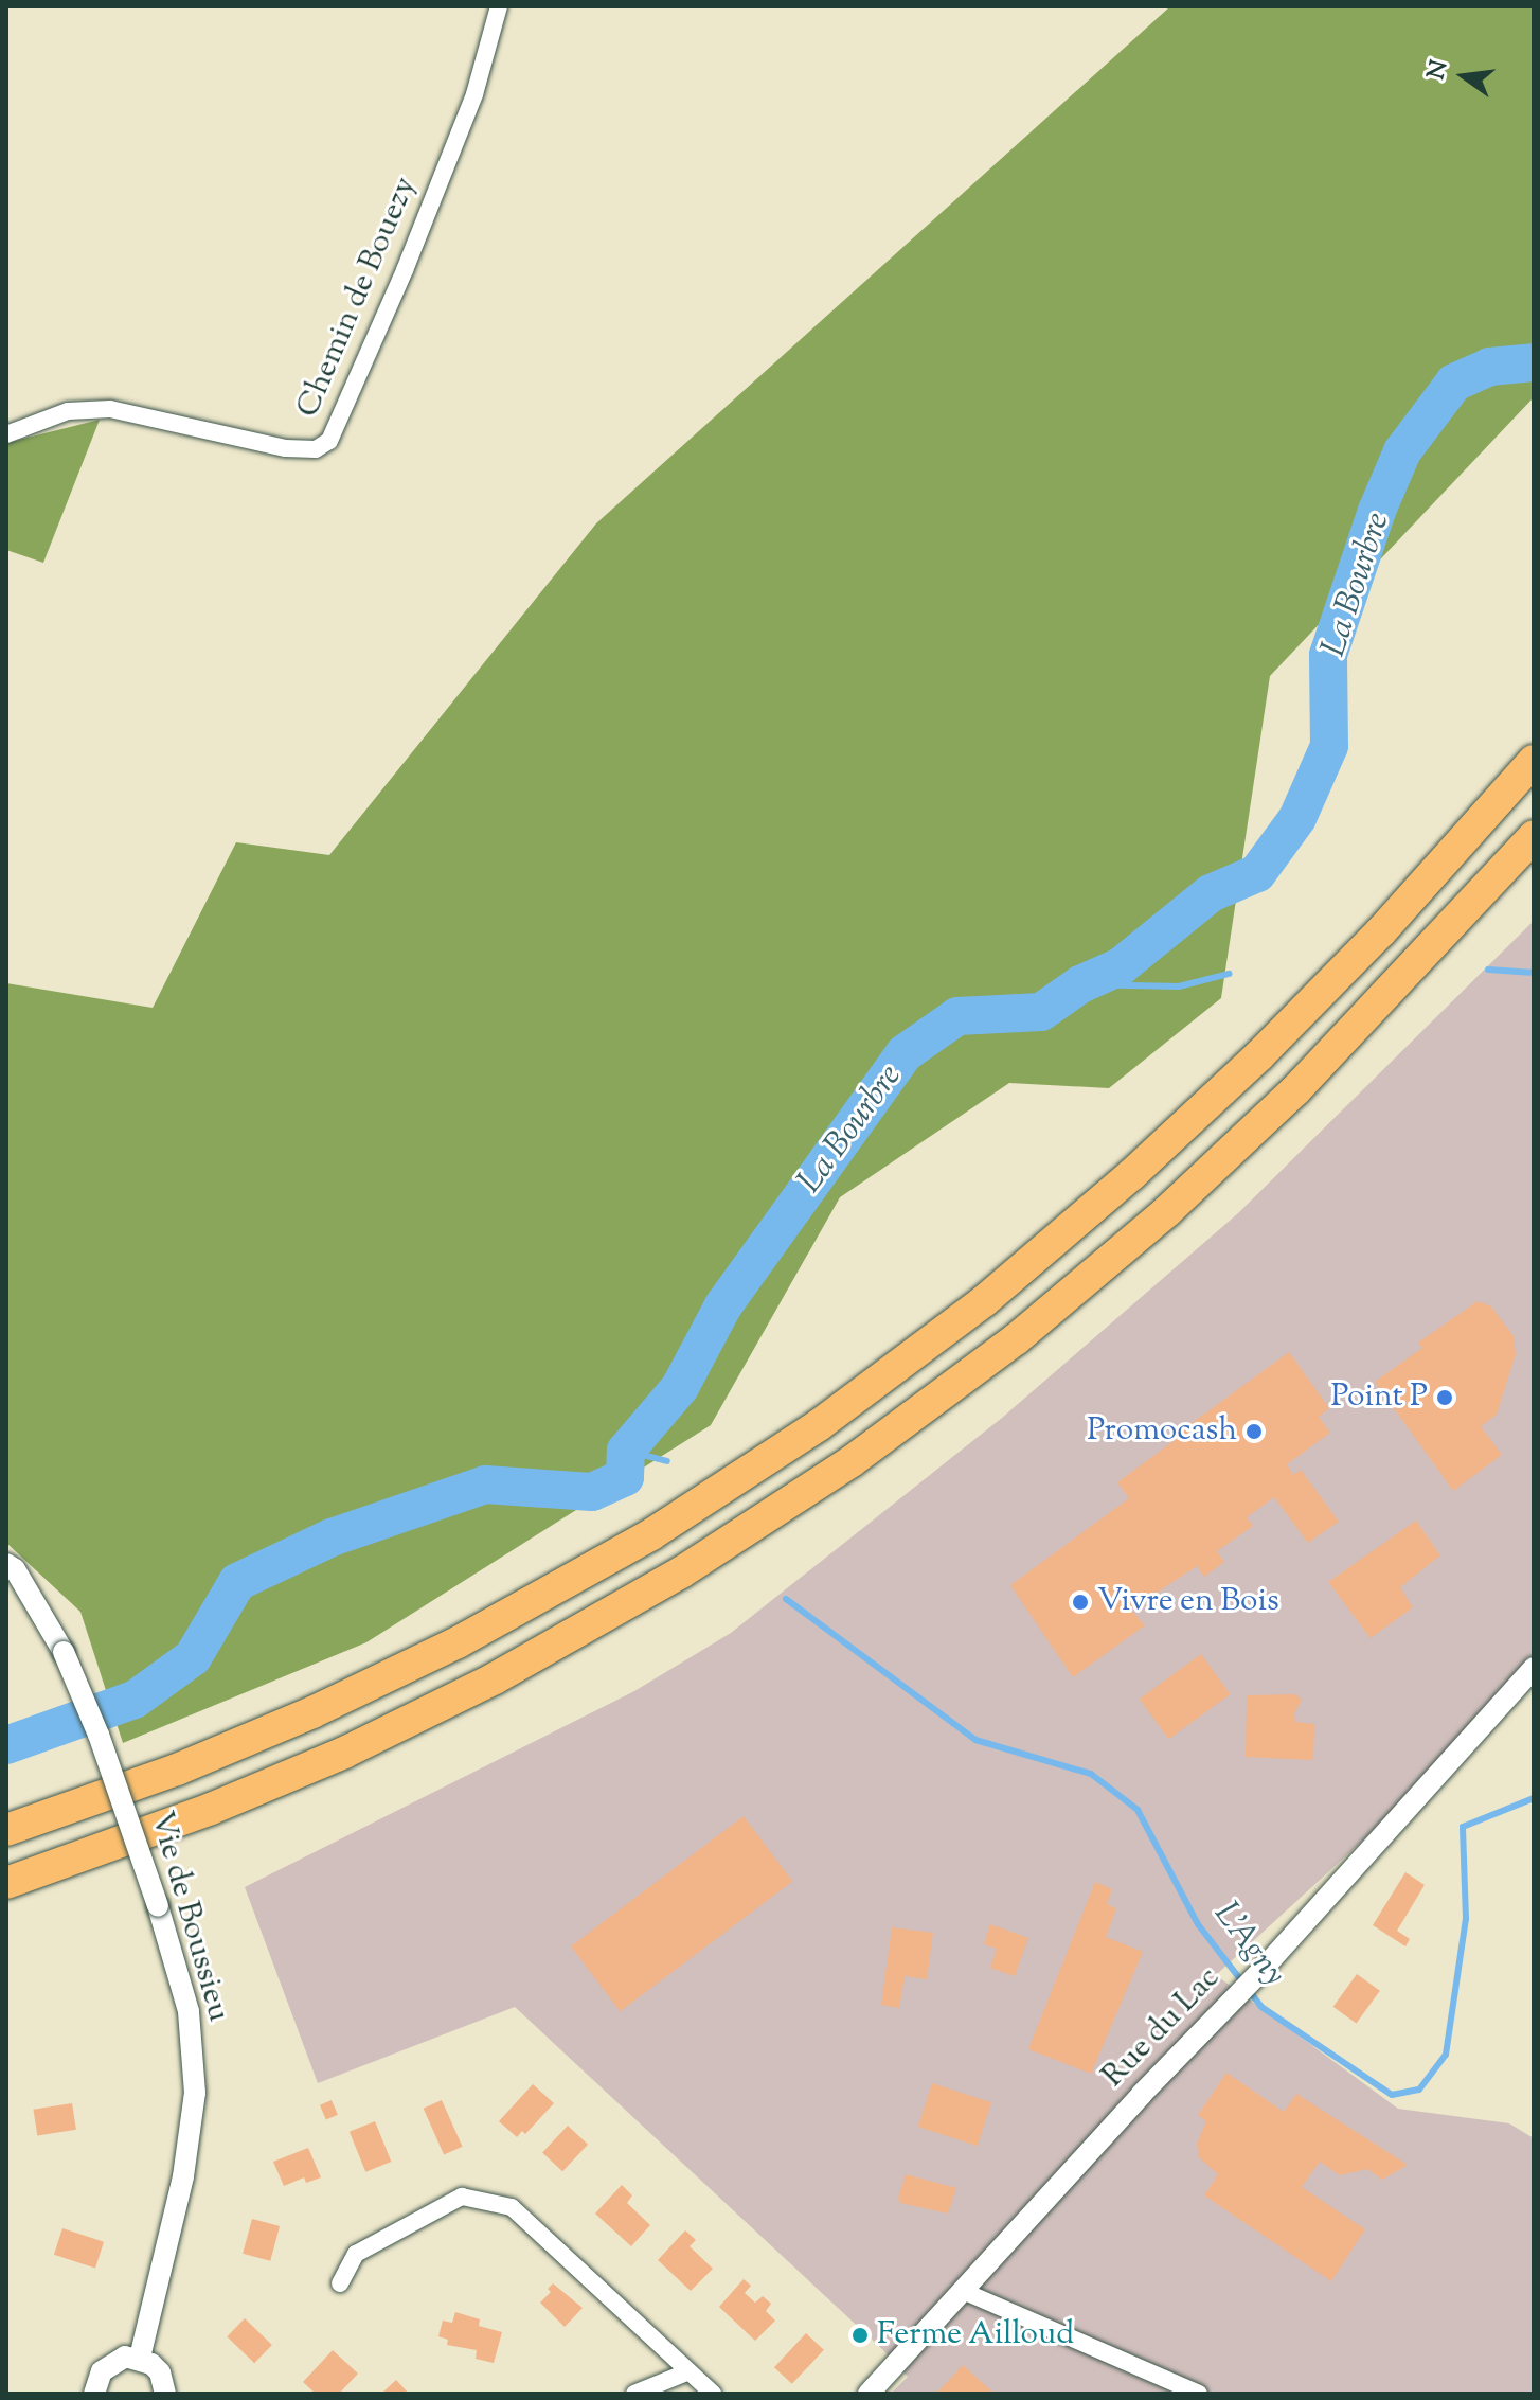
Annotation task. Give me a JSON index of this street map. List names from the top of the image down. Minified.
{"streets":{"street":["Chemin de Bouezy","Vie de Boussieu","Rue du Lac"]},"water":["La Bourbre","L'Agny"],"places":["Point P","Promocash","Vivre en Bois","Ferme Ailloud"],"north":"left"}
